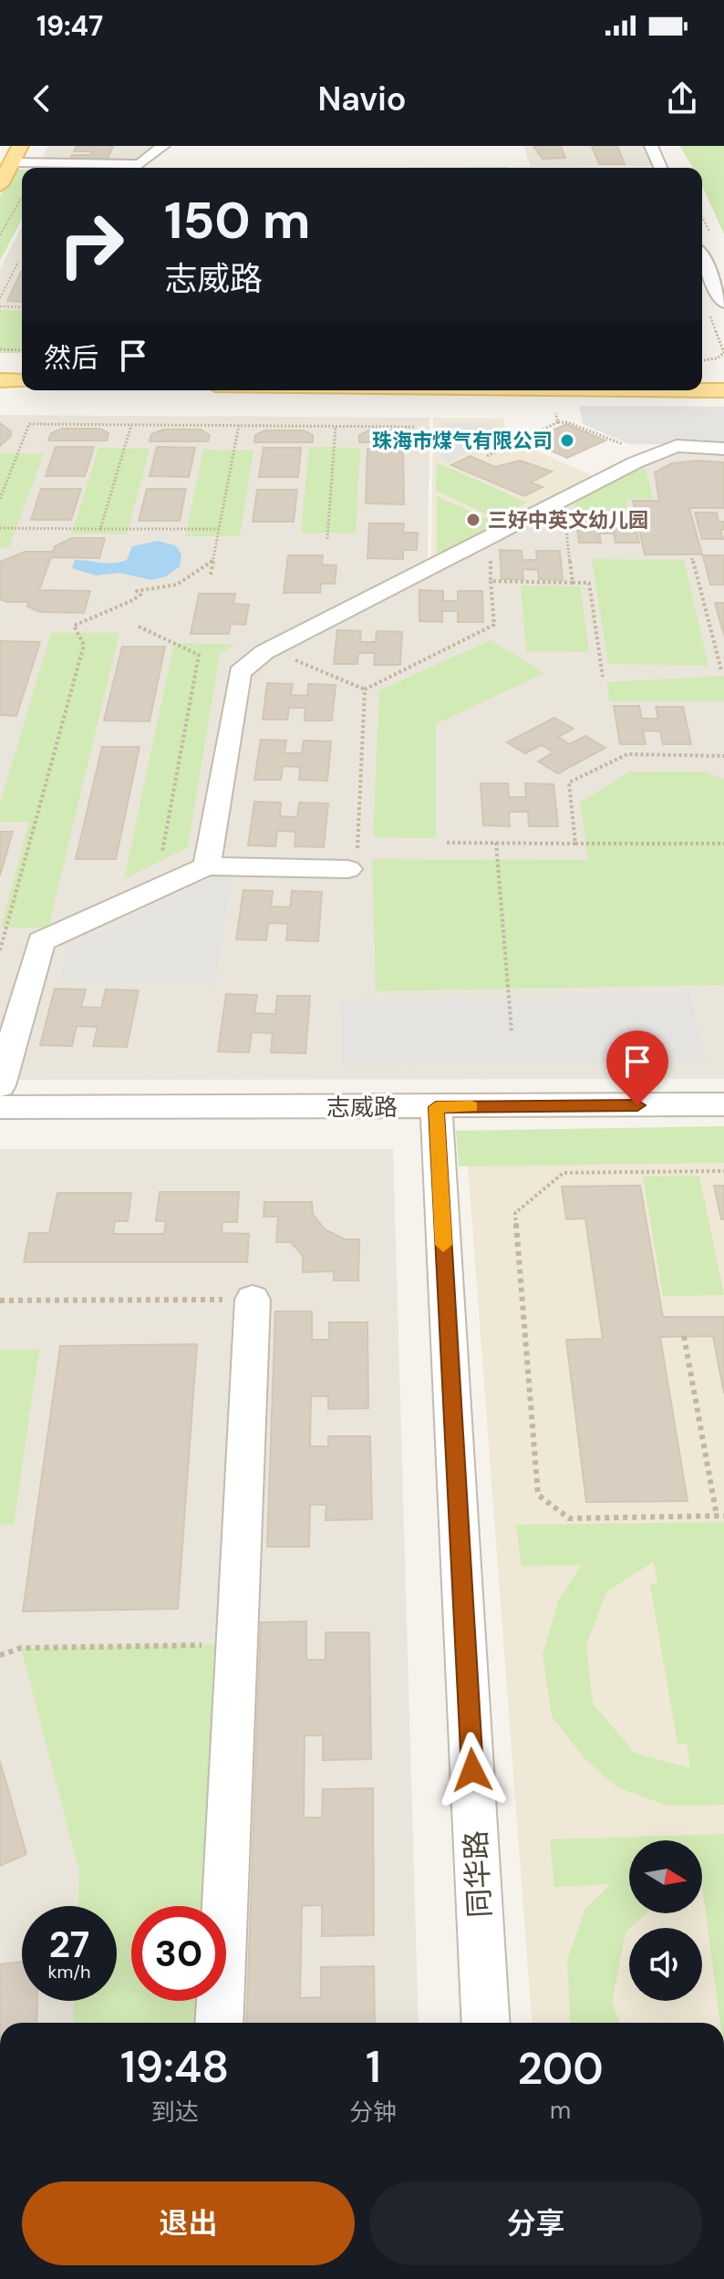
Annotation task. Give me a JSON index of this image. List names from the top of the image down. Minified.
{"streets":{"street":["志威路","同华路"]},"crossings":[["志威路","同华路"]],"places":["珠海市煤气有限公司","三好中英文幼儿园"],"north":"right","page":{"status":"19:47","header":"Navio","turn":["150 m","志威路"],"then":"然后","speed":"27 km/h","limit":"30","eta":["19:48","到达","1","分钟","200","m"],"buttons":["退出","分享"]}}
